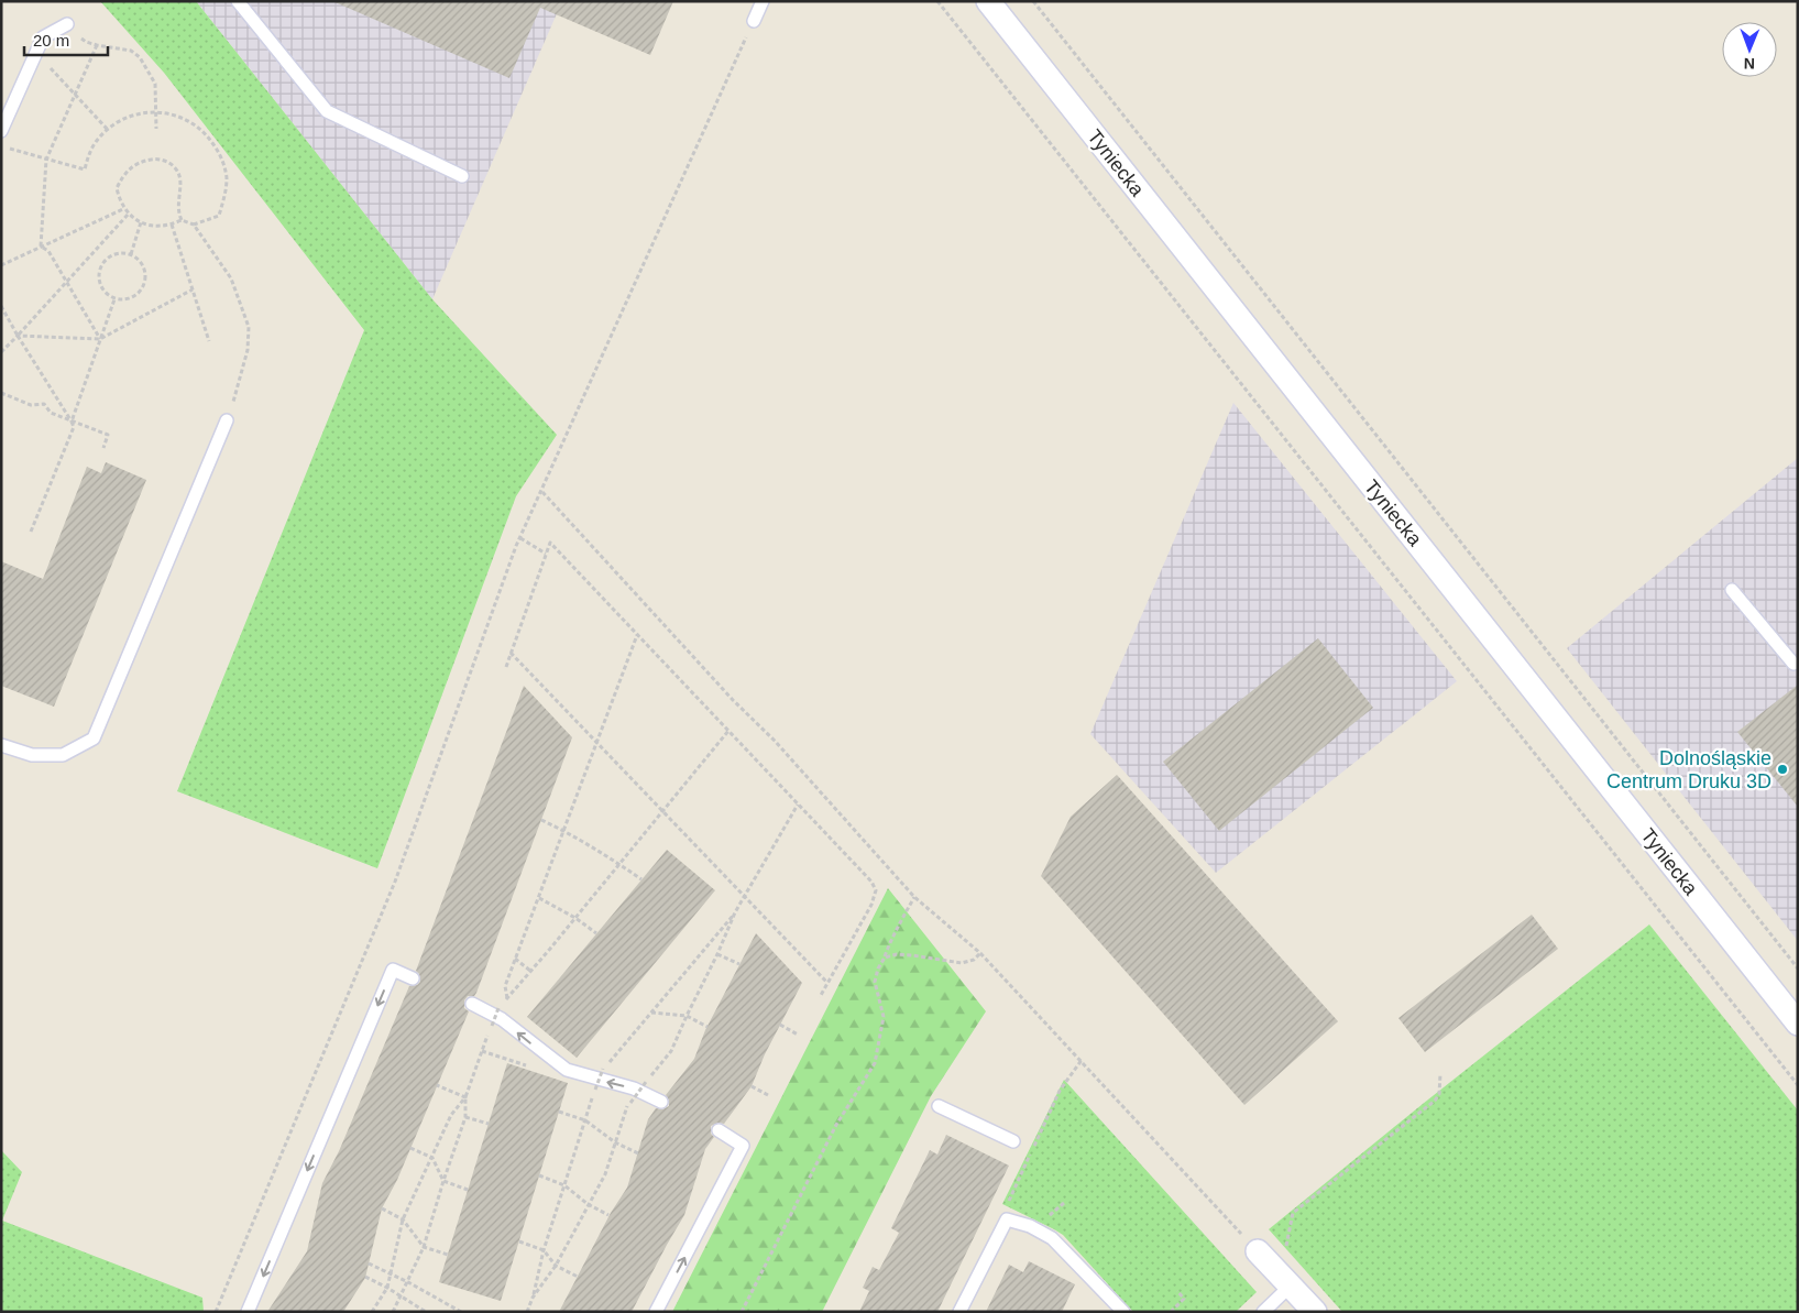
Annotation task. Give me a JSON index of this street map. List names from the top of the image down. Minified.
{"streets":{"street":["Tyniecka"]},"places":["Dolnośląskie Centrum Druku 3D"],"scale_bar":"20 m","north":"bottom"}
